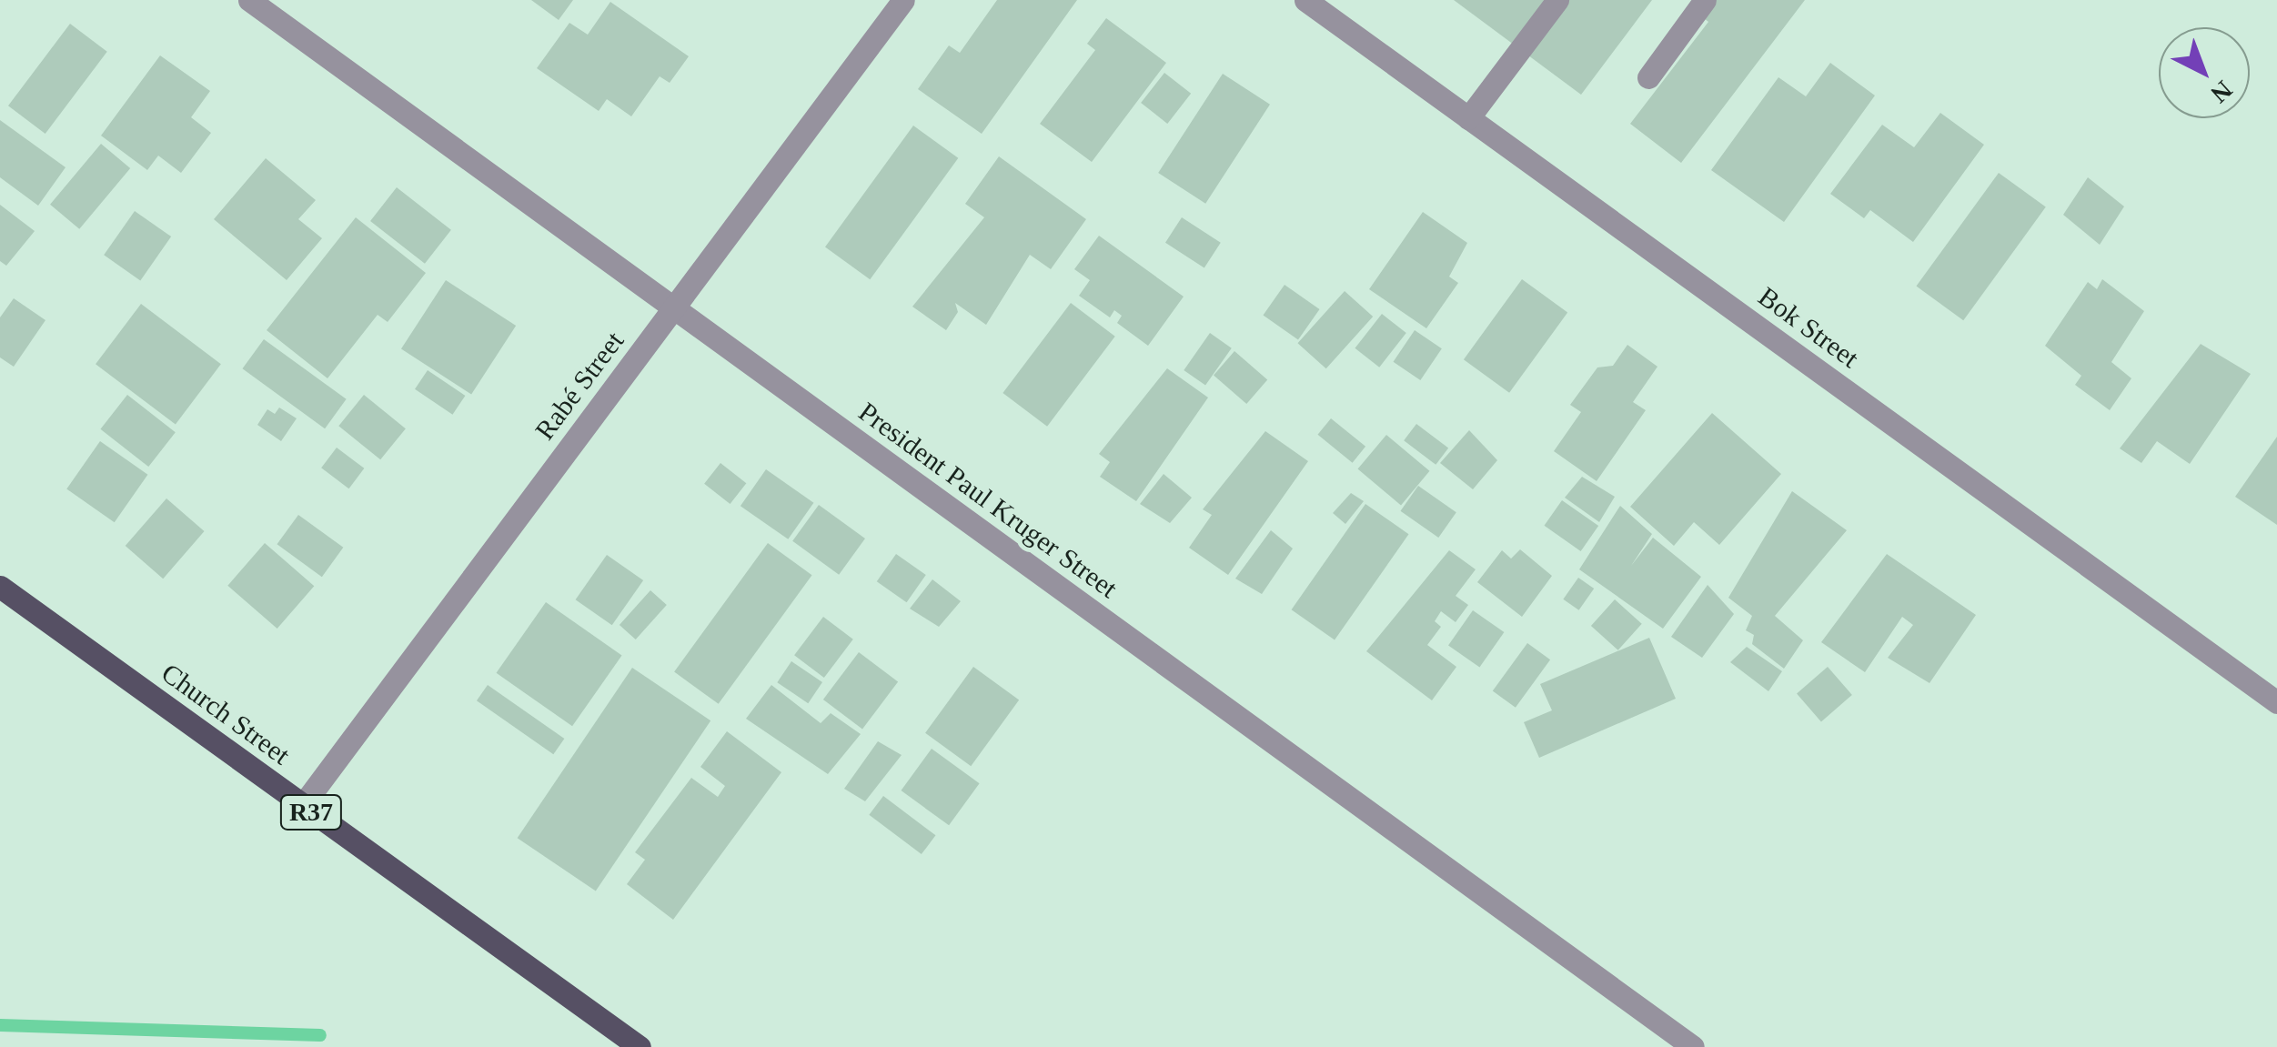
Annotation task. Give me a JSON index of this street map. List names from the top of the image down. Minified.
{"streets":{"main road":["Church Street","R37"],"street":["Bok Street","Rabé Street","President Paul Kruger Street"]},"crossings":[["Rabé Street","President Paul Kruger Street"],["Rabé Street","Church Street"]],"north":"bottom right"}
